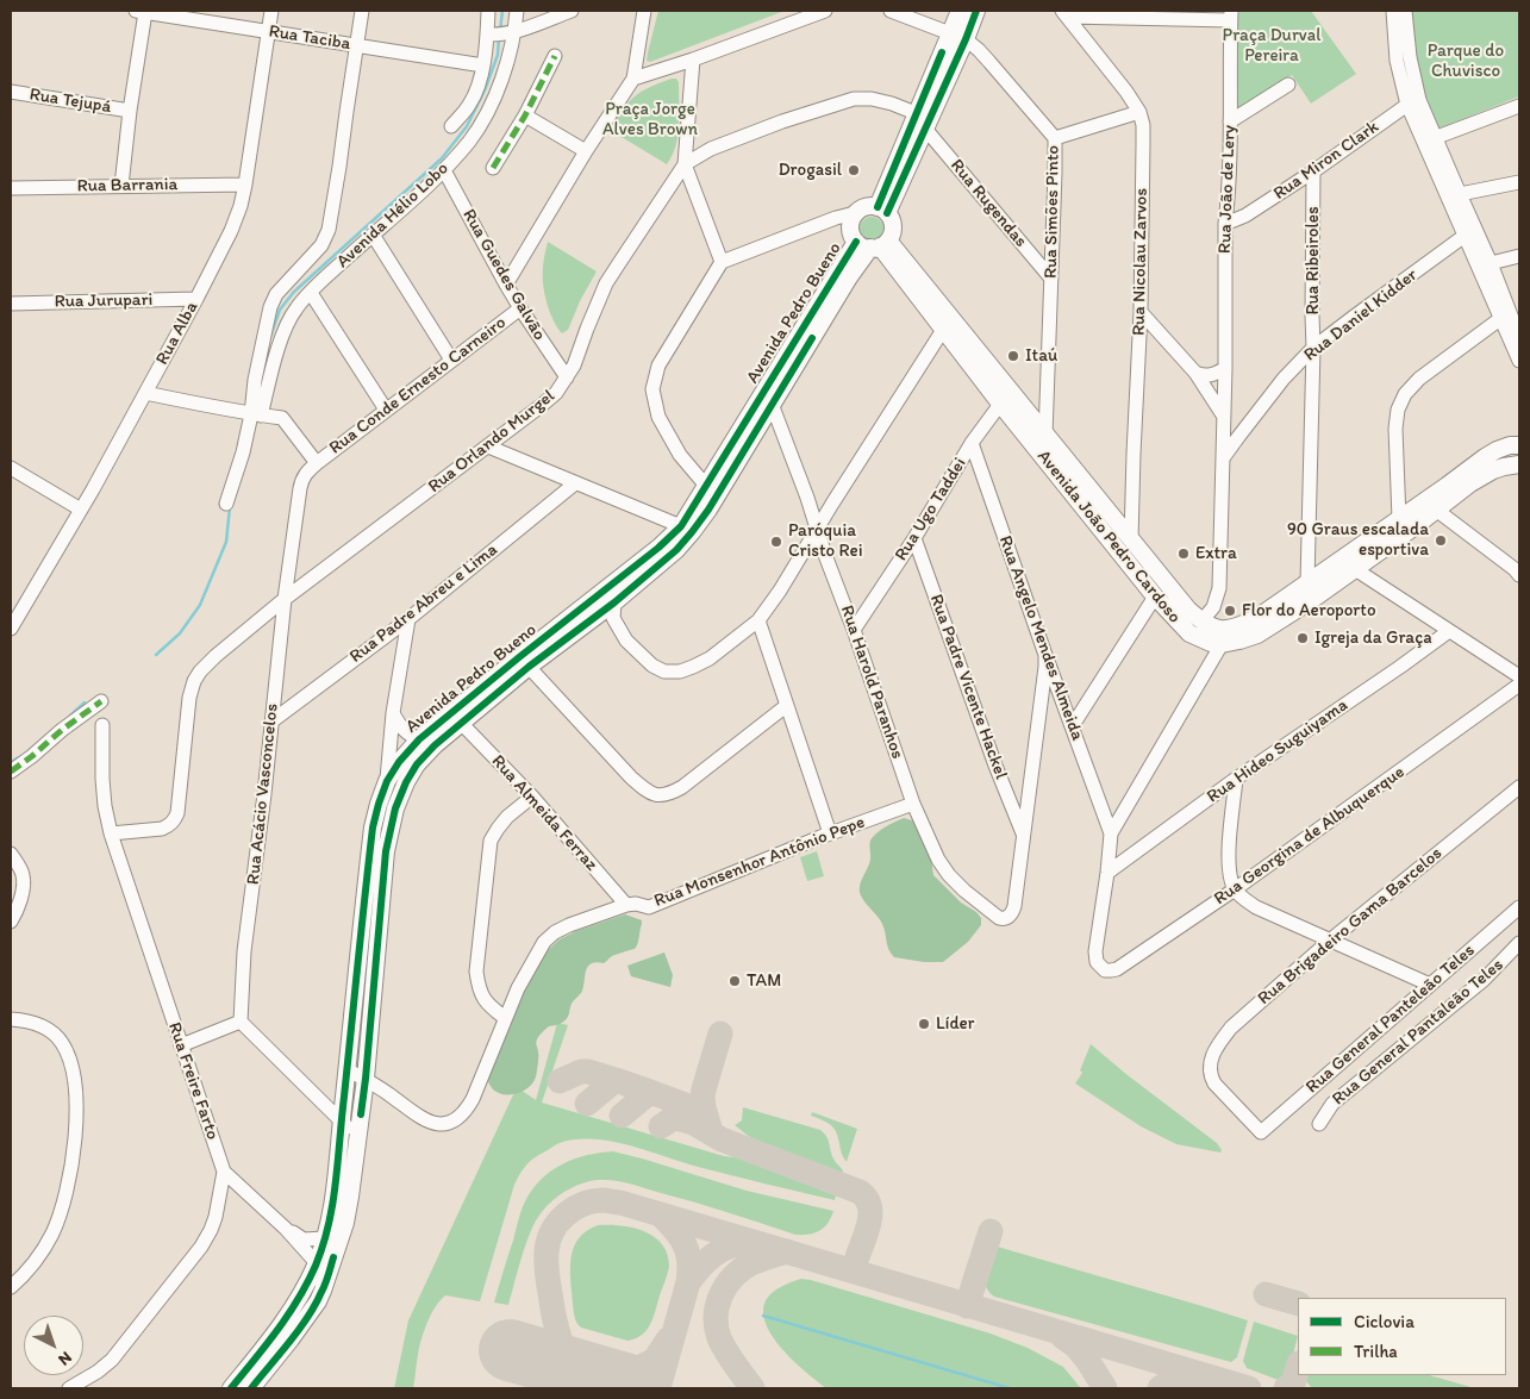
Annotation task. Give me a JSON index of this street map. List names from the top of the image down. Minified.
{"streets":{"main road":["Avenida Pedro Bueno","Avenida João Pedro Cardoso"],"street":["Rua Taciba","Rua Tejupá","Rua Miron Clark","Rua Barrania","Rua João de Lery","Rua Rugendas","Rua Simões Pinto","Avenida Hélio Lobo","Rua Ribeiroles","Rua Nicolau Zarvos","Rua Guedes Galvão","Rua Jurupari","Rua Daniel Kidder","Rua Alba","Rua Conde Ernesto Carneiro","Rua Orlando Murgel","Rua Ugo Taddei","Rua Padre Abreu e Lima","Rua Angelo Mendes Almeida","Rua Harold Paranhos","Rua Padre Vicente Hackel","Rua Hideo Suguiyama","Rua Acácio Vasconcelos","Rua Almeida Ferraz","Rua Georgina de Albuquerque","Rua Monsenhor Antônio Pepe","Rua Brigadeiro Gama Barcelos","Rua General Panteleão Teles","Rua General Pantaleão Teles","Rua Freire Farto"]},"crossings":[["Rua Taciba","Avenida Hélio Lobo"],["Rua Taciba","Rua Alba"],["Rua Miron Clark","Rua João de Lery"],["Rua Miron Clark","Rua Ribeiroles"],["Rua Barrania","Rua Alba"],["Rua João de Lery","Rua Daniel Kidder"],["Rua João de Lery","Avenida João Pedro Cardoso"],["Rua Rugendas","Rua Simões Pinto"],["Rua Simões Pinto","Avenida João Pedro Cardoso"],["Avenida Hélio Lobo","Rua Guedes Galvão"],["Rua Ribeiroles","Rua Daniel Kidder"],["Rua Ribeiroles","Avenida João Pedro Cardoso"],["Rua Nicolau Zarvos","Avenida João Pedro Cardoso"],["Rua Guedes Galvão","Rua Conde Ernesto Carneiro"],["Rua Guedes Galvão","Rua Orlando Murgel"],["Rua Jurupari","Rua Alba"],["Avenida Pedro Bueno","Avenida João Pedro Cardoso"],["Avenida Pedro Bueno","Rua Harold Paranhos"],["Avenida Pedro Bueno","Rua Almeida Ferraz"],["Avenida Pedro Bueno","Rua Monsenhor Antônio Pepe"],["Rua Conde Ernesto Carneiro","Rua Acácio Vasconcelos"],["Rua Orlando Murgel","Rua Acácio Vasconcelos"],["Rua Orlando Murgel","Rua Freire Farto"],["Rua Ugo Taddei","Avenida João Pedro Cardoso"],["Rua Ugo Taddei","Rua Angelo Mendes Almeida"],["Rua Ugo Taddei","Rua Harold Paranhos"],["Rua Ugo Taddei","Rua Padre Vicente Hackel"],["Rua Padre Abreu e Lima","Rua Acácio Vasconcelos"],["Rua Harold Paranhos","Rua Padre Vicente Hackel"],["Rua Harold Paranhos","Rua Monsenhor Antônio Pepe"],["Rua Hideo Suguiyama","Rua Georgina de Albuquerque"],["Rua Almeida Ferraz","Rua Monsenhor Antônio Pepe"],["Rua Brigadeiro Gama Barcelos","Rua General Panteleão Teles"]],"parks":["Praça Durval Pereira","Parque do Chuvisco","Praça Jorge Alves Brown"],"places":["Drogasil","Itaú","90 Graus escalada esportiva","Paróquia Cristo Rei","Extra","Flor do Aeroporto","Igreja da Graça","TAM","Líder"],"legend":["Ciclovia","Trilha"],"north":"bottom right"}
